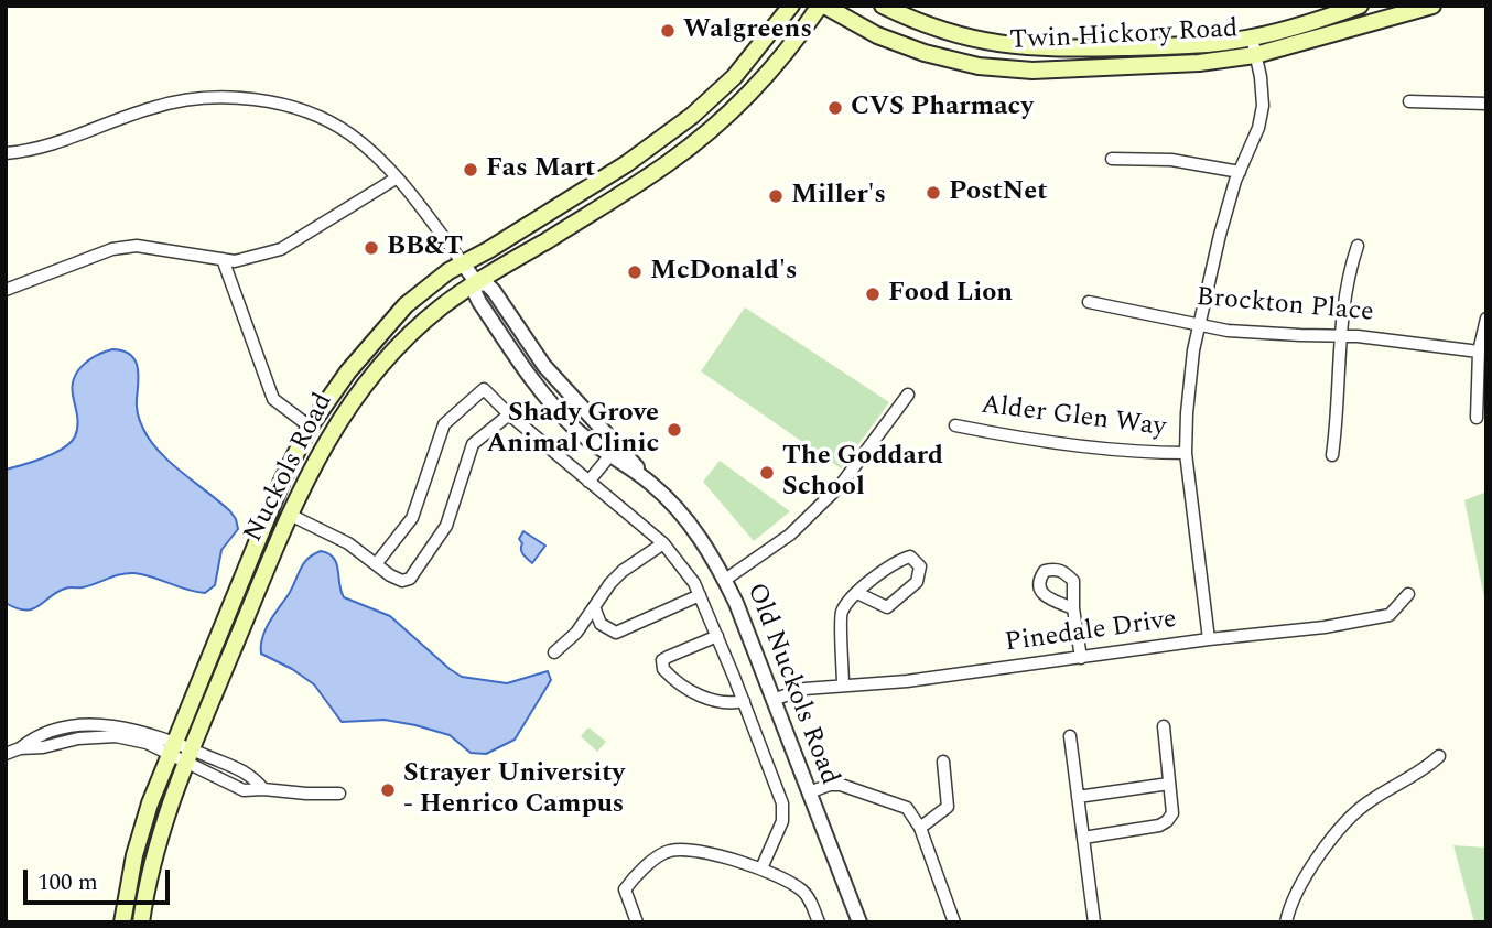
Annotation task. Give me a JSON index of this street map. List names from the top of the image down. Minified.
{"streets":{"main road":["Twin Hickory Road","Nuckols Road"],"street":["Brockton Place","Alder Glen Way","Pinedale Drive","Old Nuckols Road"]},"crossings":[["Twin Hickory Road","Nuckols Road"],["Nuckols Road","Old Nuckols Road"],["Pinedale Drive","Old Nuckols Road"]],"places":["Walgreens","CVS Pharmacy","Fas Mart","PostNet","Miller's","BB&T","McDonald's","Food Lion","Shady Grove Animal Clinic","The Goddard School","Strayer University - Henrico Campus"],"scale_bar":"100 m"}
